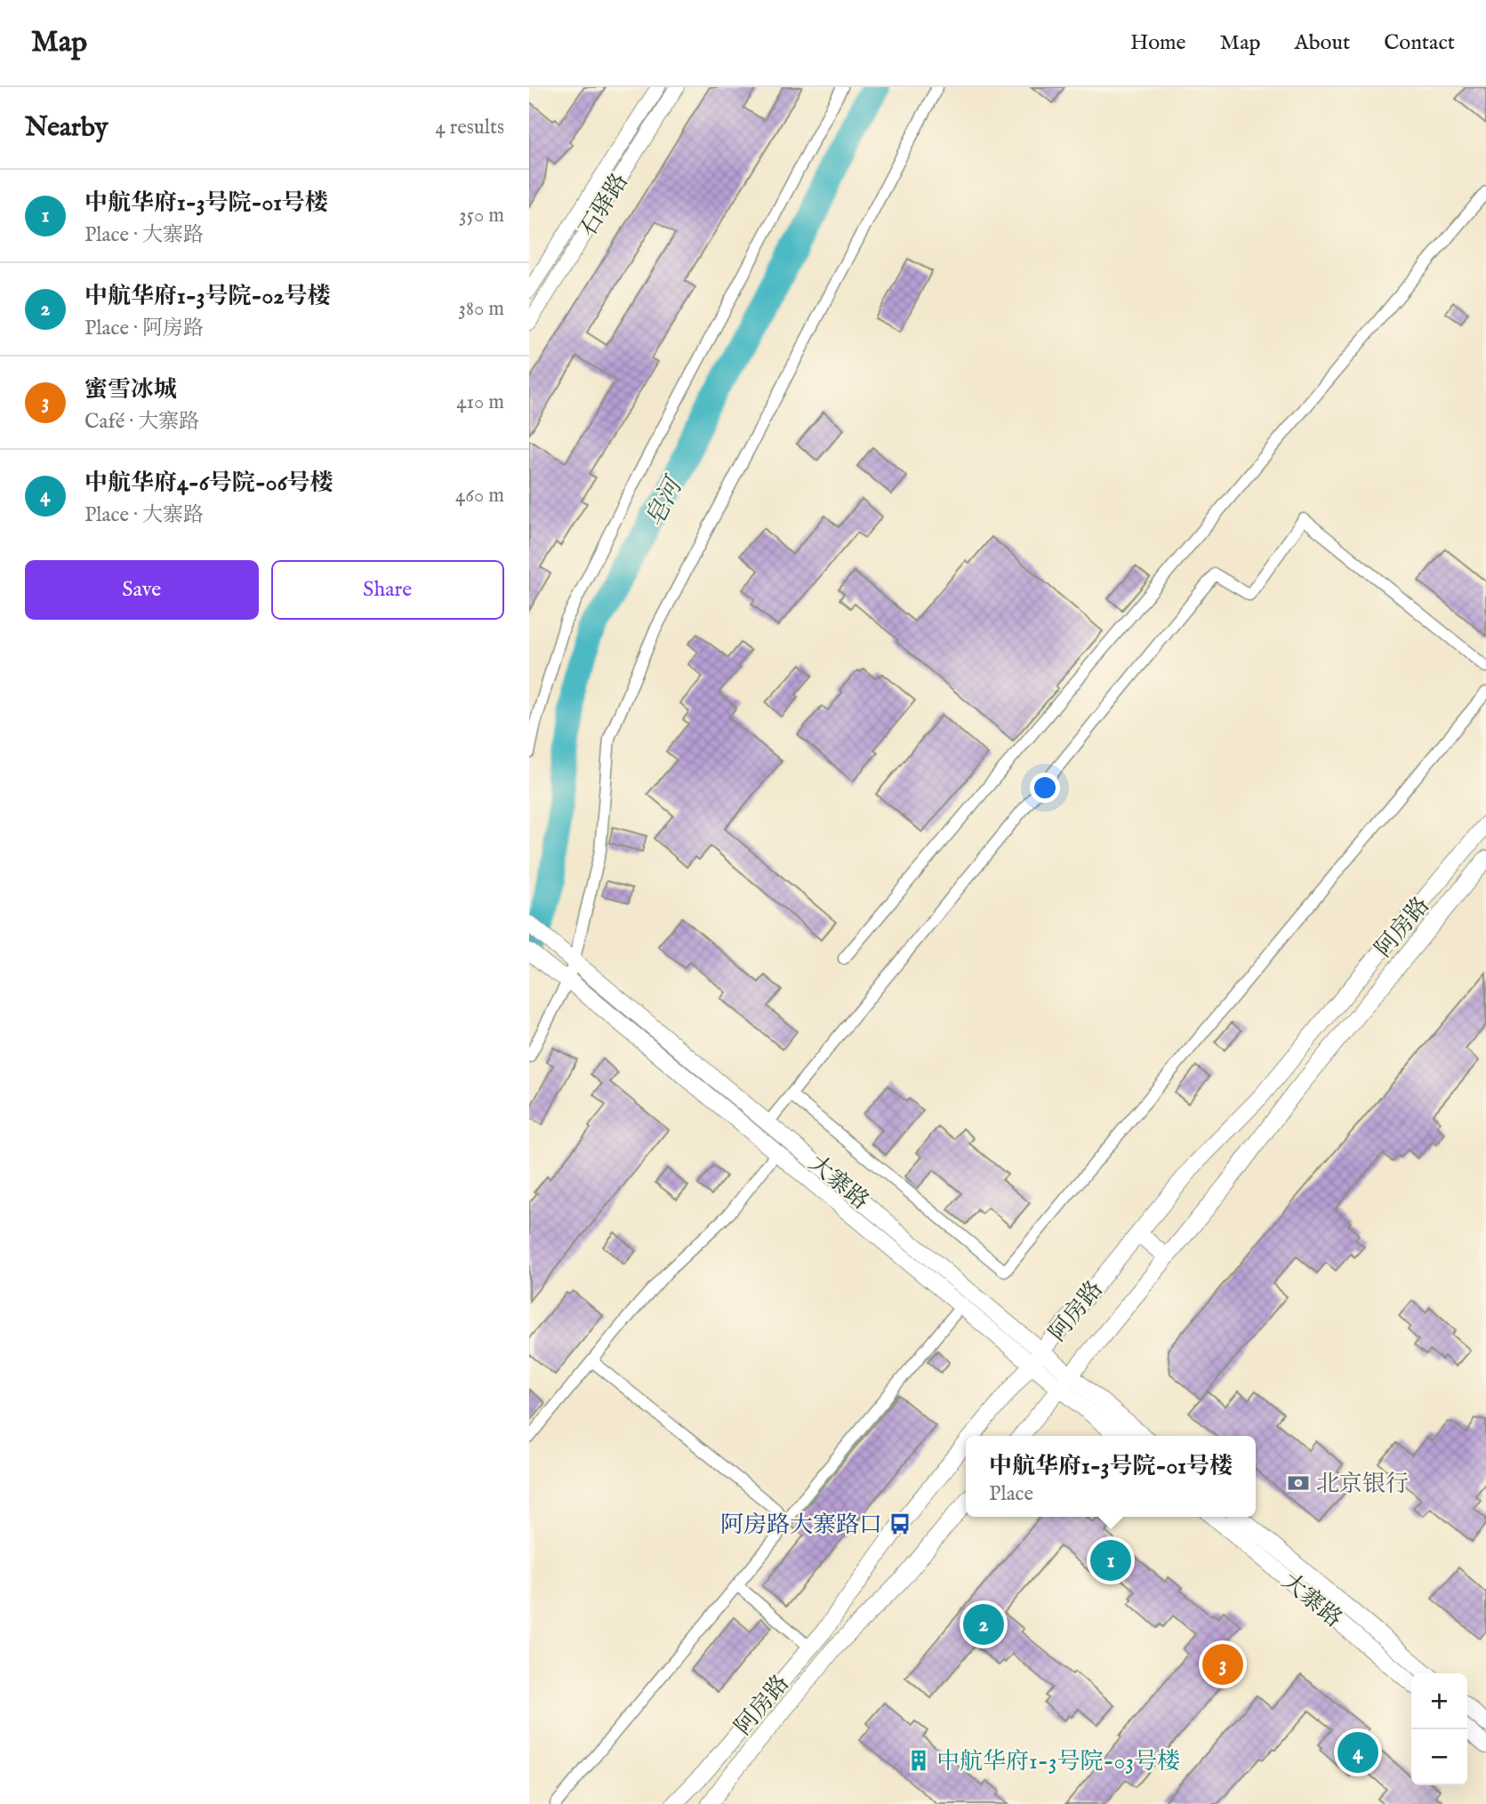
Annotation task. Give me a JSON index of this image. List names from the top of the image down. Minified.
{"streets":{"main road":["阿房路","大寨路"],"street":["石驿路"]},"crossings":[["阿房路","大寨路"]],"water":["皂河"],"places":{"bank":["北京银行"],"bus stop":["阿房路大寨路口"],"building":["中航华府1-3号院-03号楼"]},"page":{"header":"Map","nav":["Home","Map","About","Contact"],"heading":["Nearby","4 results"],"list":[{"mark":"1","name":"中航华府1-3号院-01号楼","note":"Place · 大寨路","value":"350 m"},{"mark":"2","name":"中航华府1-3号院-02号楼","note":"Place · 阿房路","value":"380 m"},{"mark":"3","name":"蜜雪冰城","note":"Café · 大寨路","value":"410 m"},{"mark":"4","name":"中航华府4-6号院-06号楼","note":"Place · 大寨路","value":"460 m"}],"buttons":["Save","Share"],"popup":["中航华府1-3号院-01号楼","Place"],"pins":["1","2","3","4"],"map_buttons":["+","−"]}}
